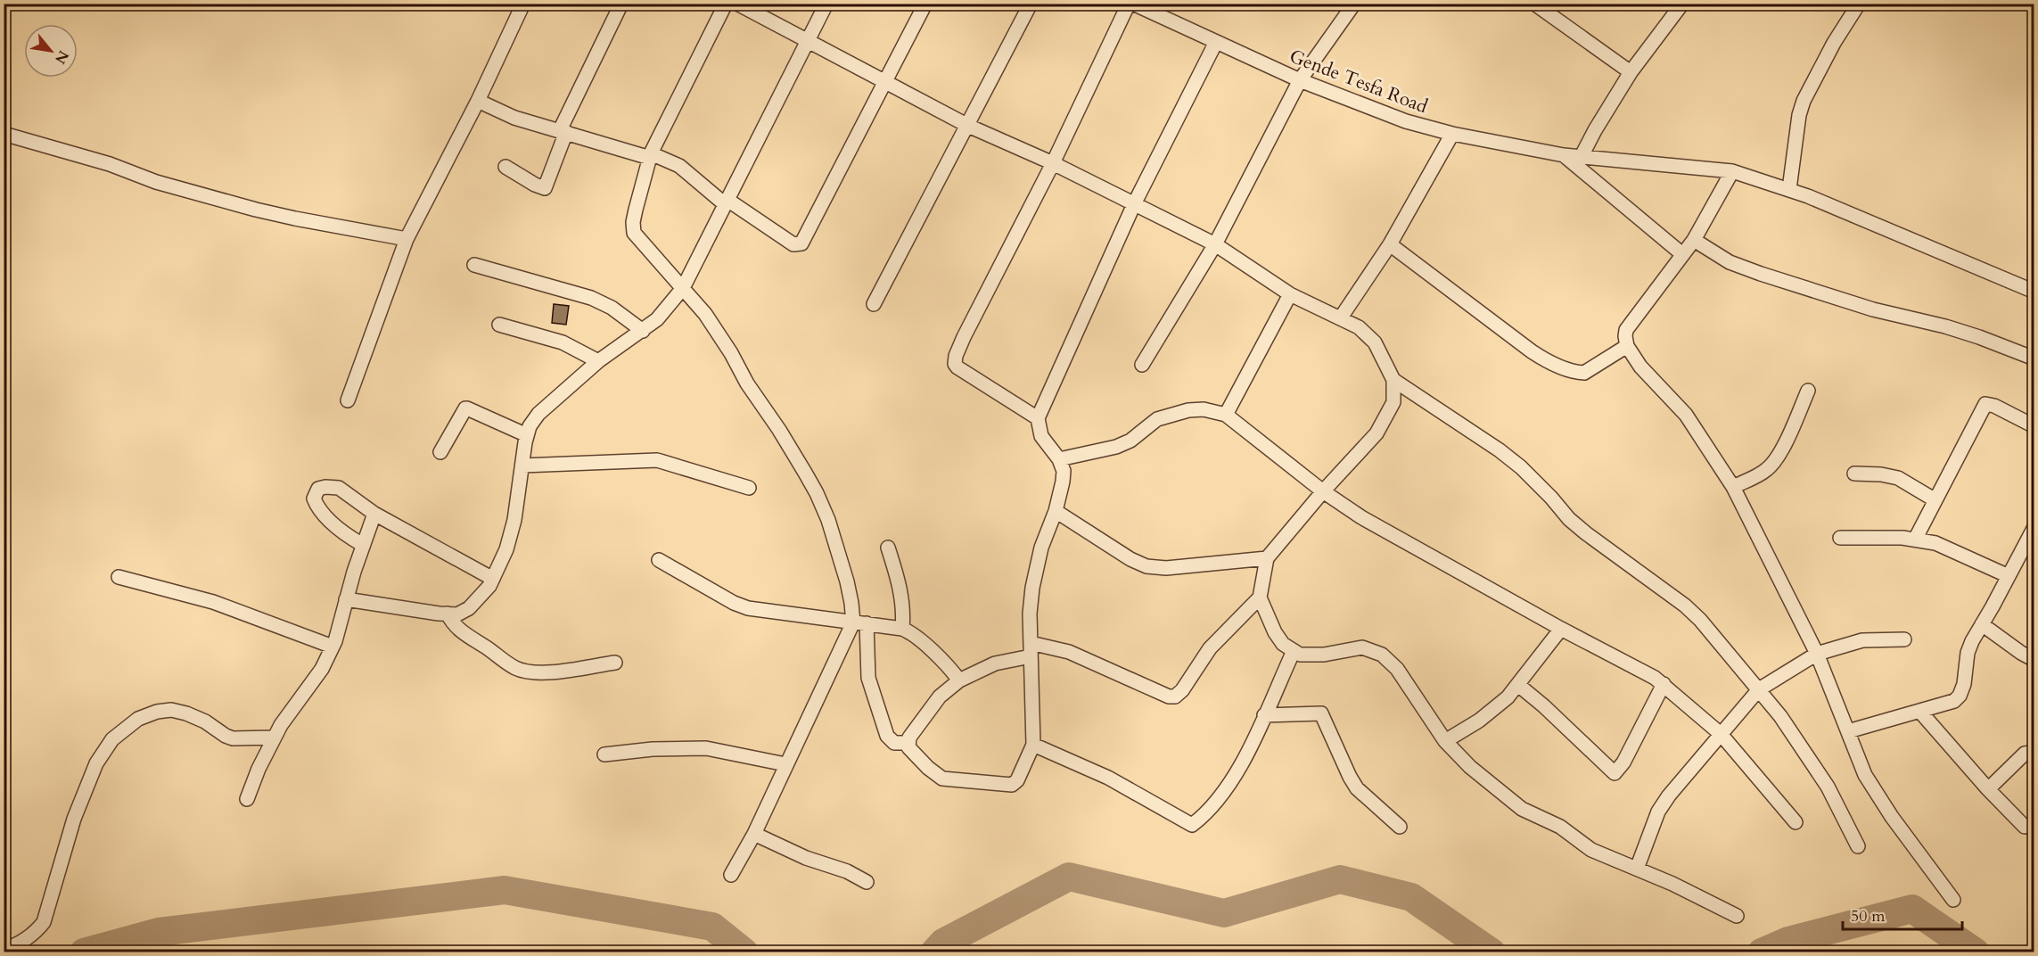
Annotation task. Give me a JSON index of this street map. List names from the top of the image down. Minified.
{"streets":{"street":["Gende Tesfa Road"]},"scale_bar":"50 m","north":"bottom right"}
